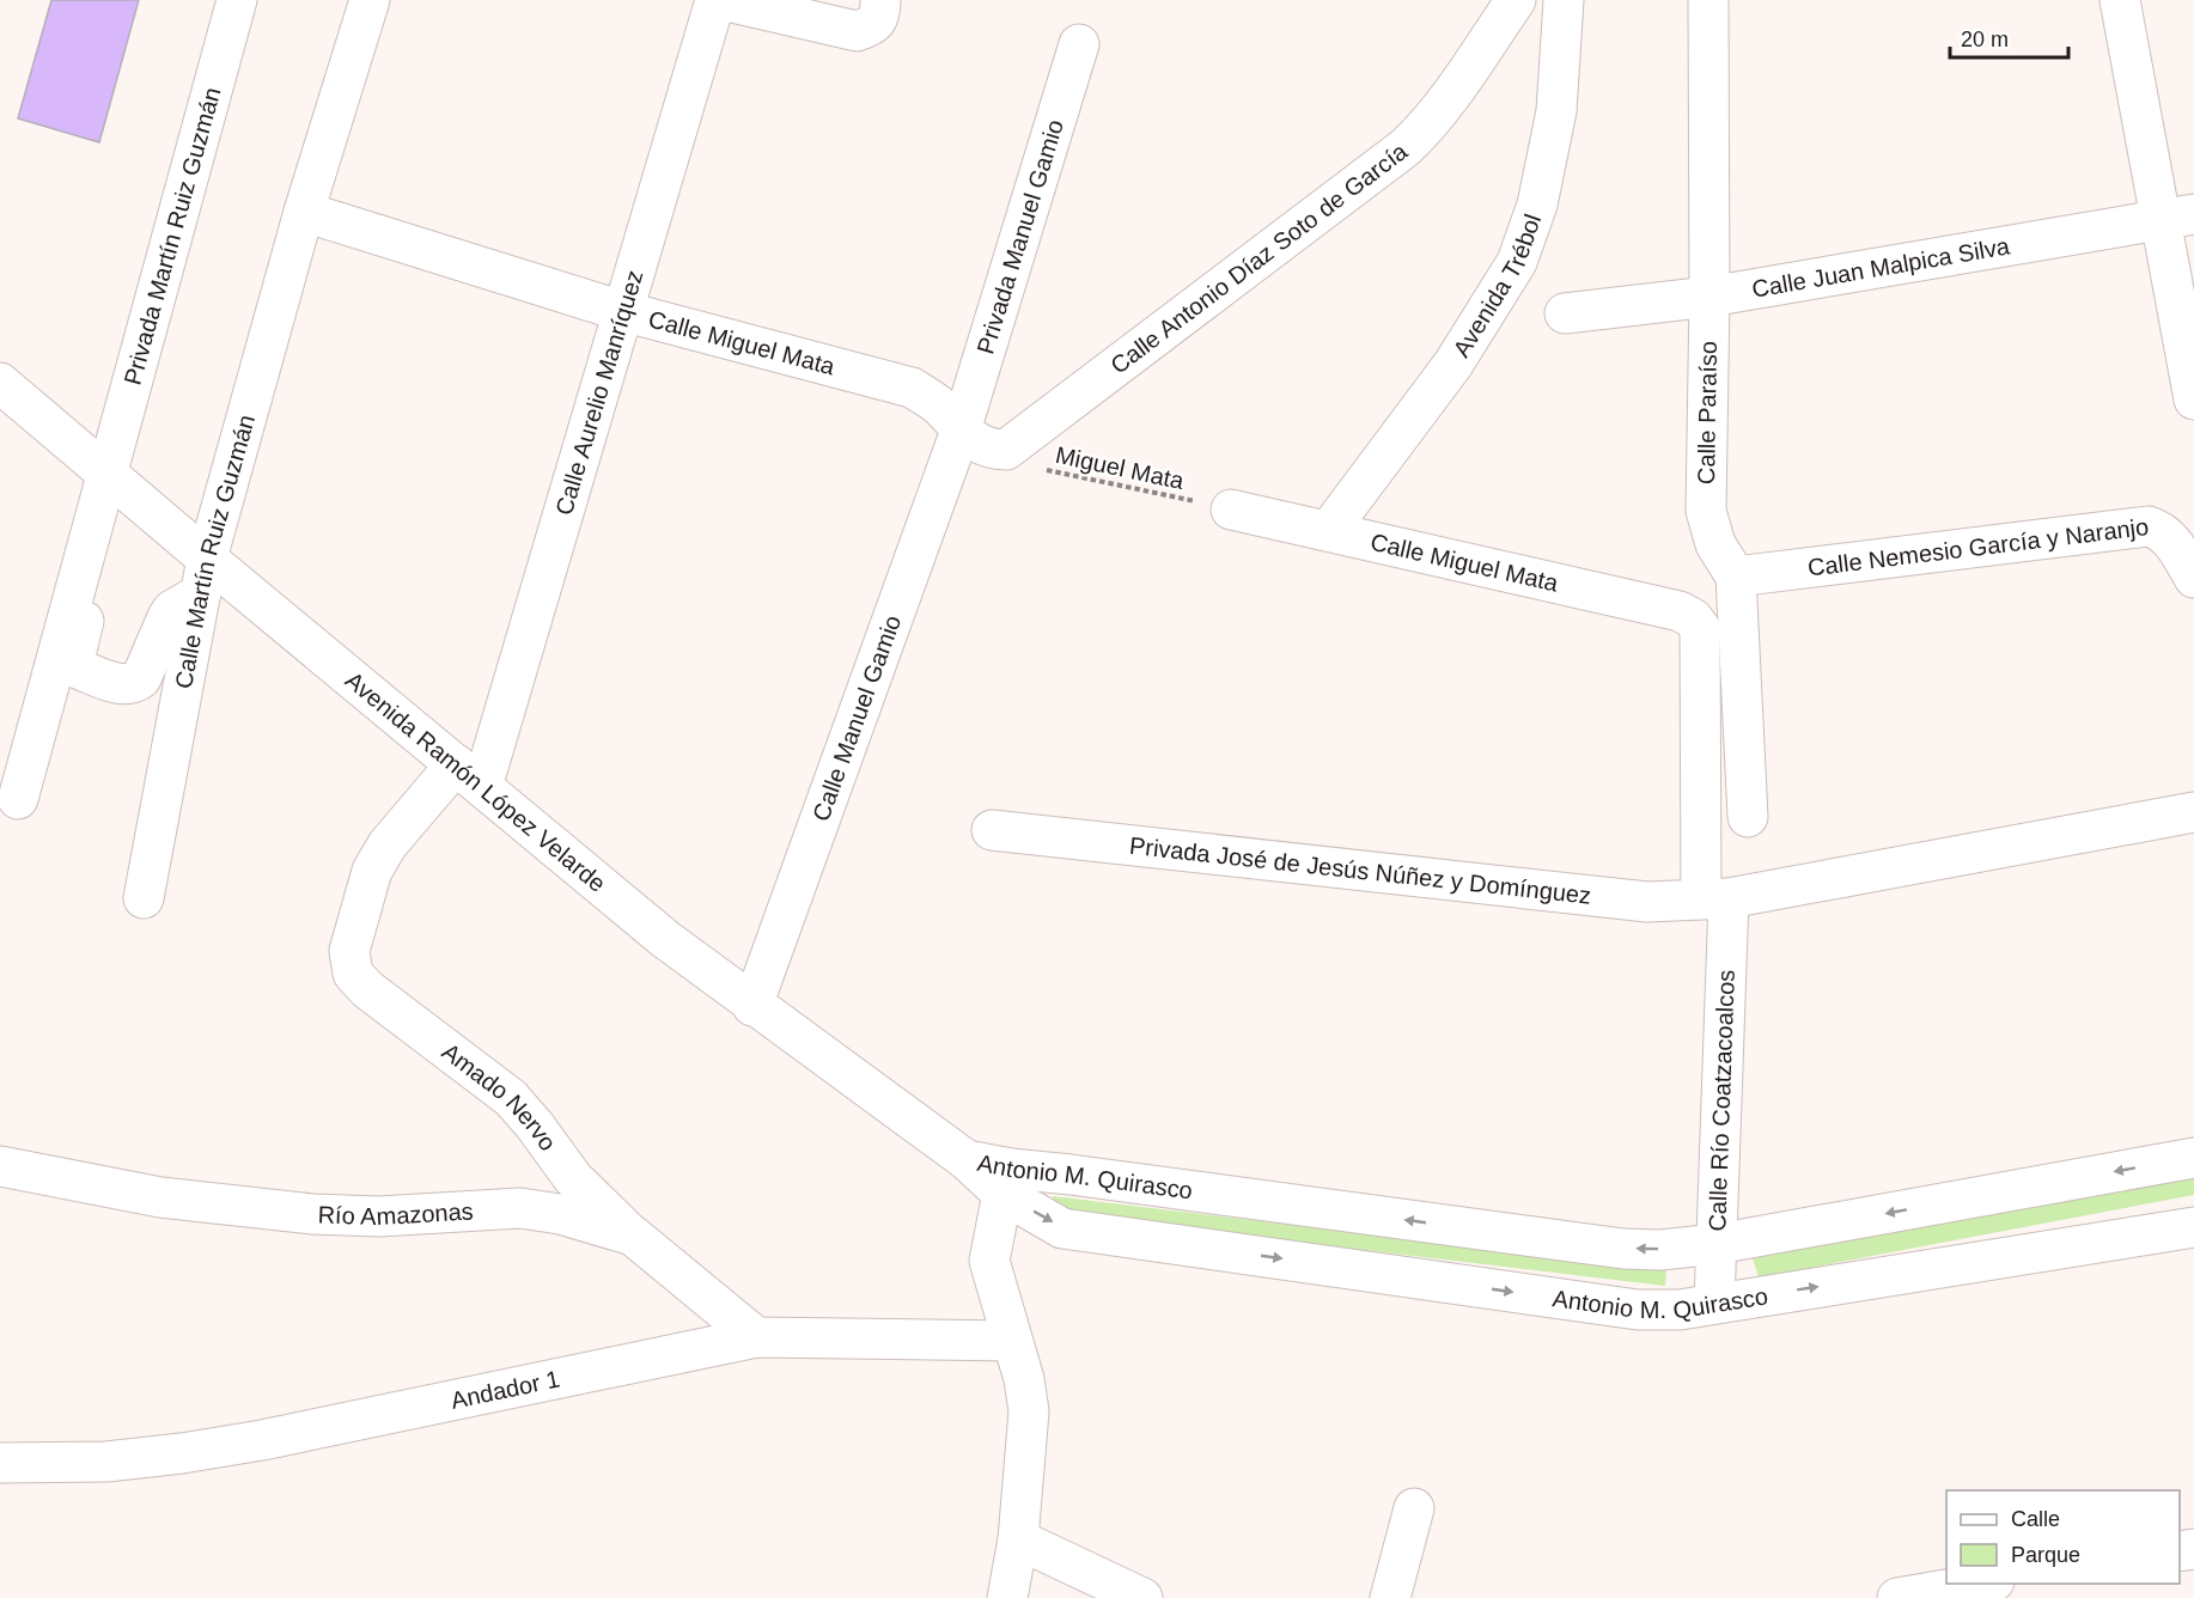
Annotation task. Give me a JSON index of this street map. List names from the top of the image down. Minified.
{"streets":{"street":["Privada Martín Ruiz Guzmán","Privada Manuel Gamio","Calle Antonio Díaz Soto de García","Calle Juan Malpica Silva","Avenida Trébol","Calle Miguel Mata","Calle Aurelio Manríquez","Calle Paraíso","Calle Nemesio García y Naranjo","Calle Martín Ruiz Guzmán","Calle Manuel Gamio","Avenida Ramón López Velarde","Privada José de Jesús Núñez y Domínguez","Amado Nervo","Calle Río Coatzacoalcos","Antonio M. Quirasco","Río Amazonas","Andador 1"],"path":["Miguel Mata"]},"crossings":[["Privada Martín Ruiz Guzmán","Avenida Ramón López Velarde"],["Privada Manuel Gamio","Calle Miguel Mata"],["Privada Manuel Gamio","Calle Manuel Gamio"],["Calle Antonio Díaz Soto de García","Miguel Mata"],["Calle Juan Malpica Silva","Calle Paraíso"],["Avenida Trébol","Calle Miguel Mata"],["Calle Miguel Mata","Calle Aurelio Manríquez"],["Calle Miguel Mata","Miguel Mata"],["Calle Miguel Mata","Calle Martín Ruiz Guzmán"],["Calle Miguel Mata","Calle Manuel Gamio"],["Calle Miguel Mata","Calle Río Coatzacoalcos"],["Calle Aurelio Manríquez","Avenida Ramón López Velarde"],["Calle Aurelio Manríquez","Amado Nervo"],["Calle Paraíso","Calle Nemesio García y Naranjo"],["Calle Martín Ruiz Guzmán","Avenida Ramón López Velarde"],["Calle Manuel Gamio","Avenida Ramón López Velarde"],["Avenida Ramón López Velarde","Amado Nervo"],["Avenida Ramón López Velarde","Antonio M. Quirasco"],["Privada José de Jesús Núñez y Domínguez","Calle Río Coatzacoalcos"],["Amado Nervo","Río Amazonas"],["Calle Río Coatzacoalcos","Antonio M. Quirasco"],["Río Amazonas","Andador 1"]],"legend":["Calle","Parque"],"scale_bar":"20 m"}
